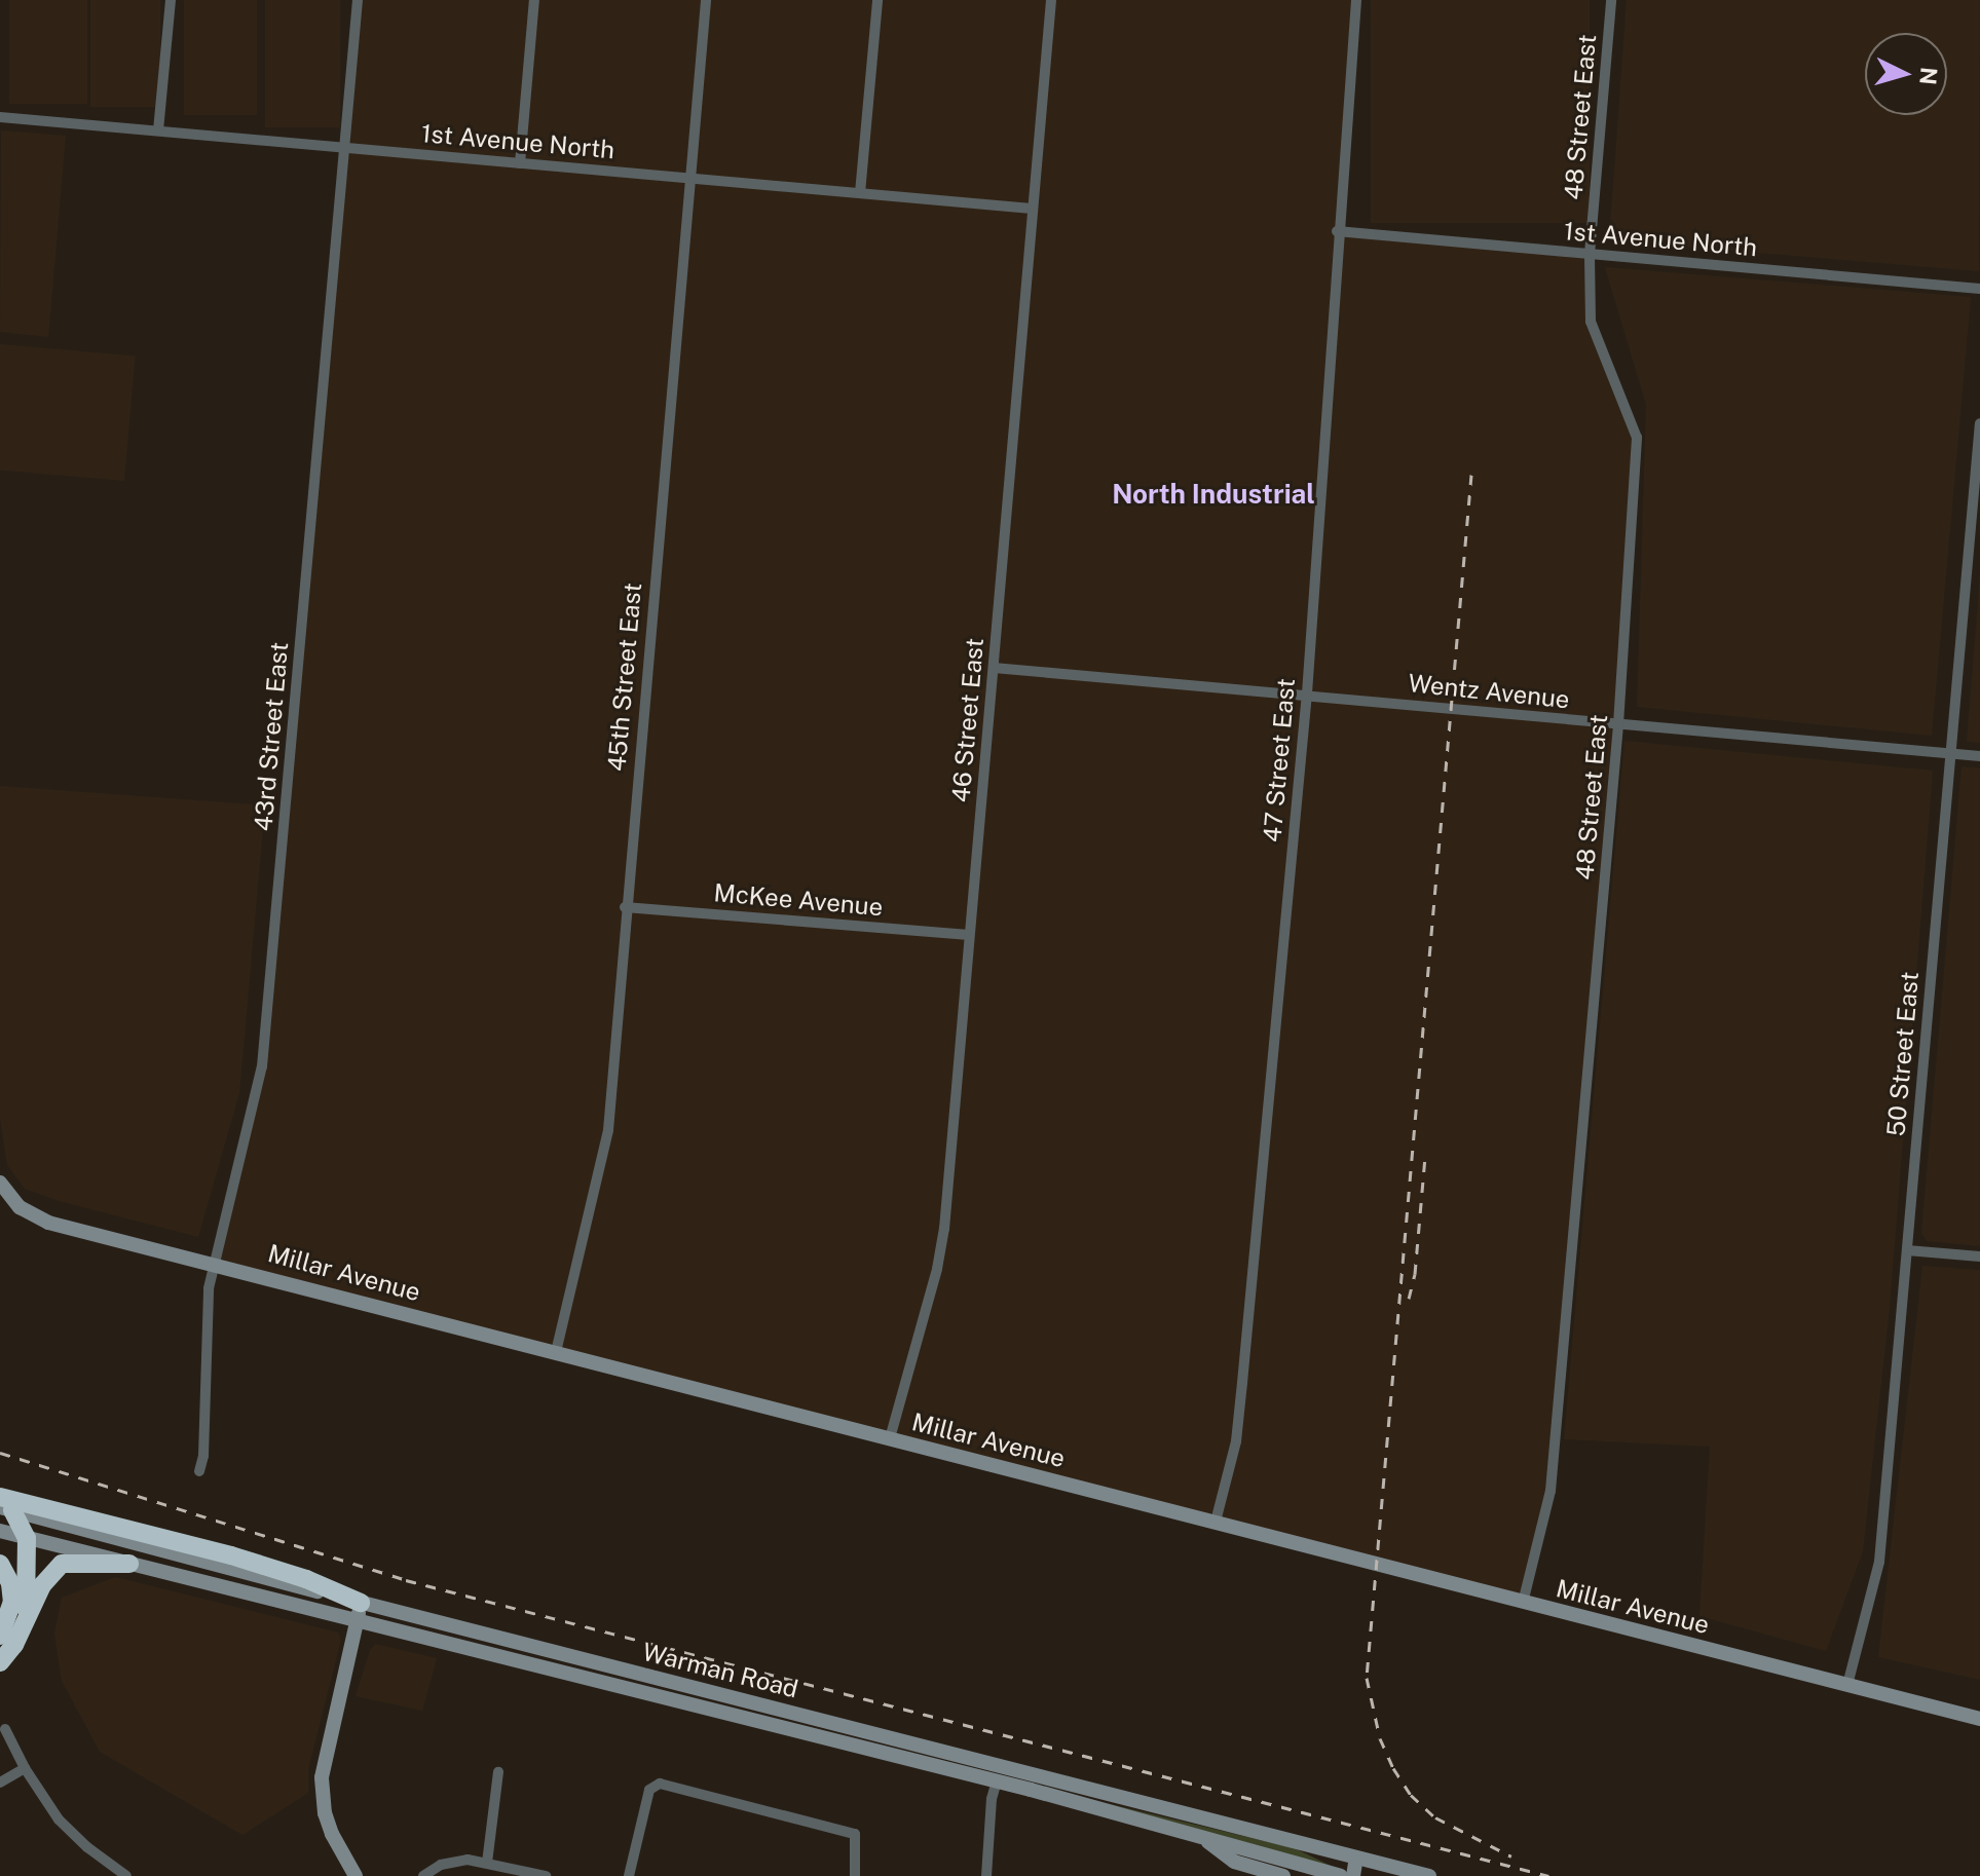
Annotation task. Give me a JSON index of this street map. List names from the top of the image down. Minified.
{"streets":{"main road":["Millar Avenue","Warman Road"],"street":["48 Street East","1st Avenue North","45th Street East","Wentz Avenue","46 Street East","43rd Street East","47 Street East","McKee Avenue","50 Street East"]},"crossings":[["48 Street East","1st Avenue North"],["48 Street East","Wentz Avenue"],["48 Street East","Millar Avenue"],["1st Avenue North","45th Street East"],["1st Avenue North","46 Street East"],["1st Avenue North","43rd Street East"],["1st Avenue North","47 Street East"],["45th Street East","McKee Avenue"],["45th Street East","Millar Avenue"],["Wentz Avenue","46 Street East"],["Wentz Avenue","47 Street East"],["Wentz Avenue","50 Street East"],["46 Street East","McKee Avenue"],["46 Street East","Millar Avenue"],["43rd Street East","Millar Avenue"],["47 Street East","Millar Avenue"],["50 Street East","Millar Avenue"]],"districts":["North Industrial"],"north":"right"}
